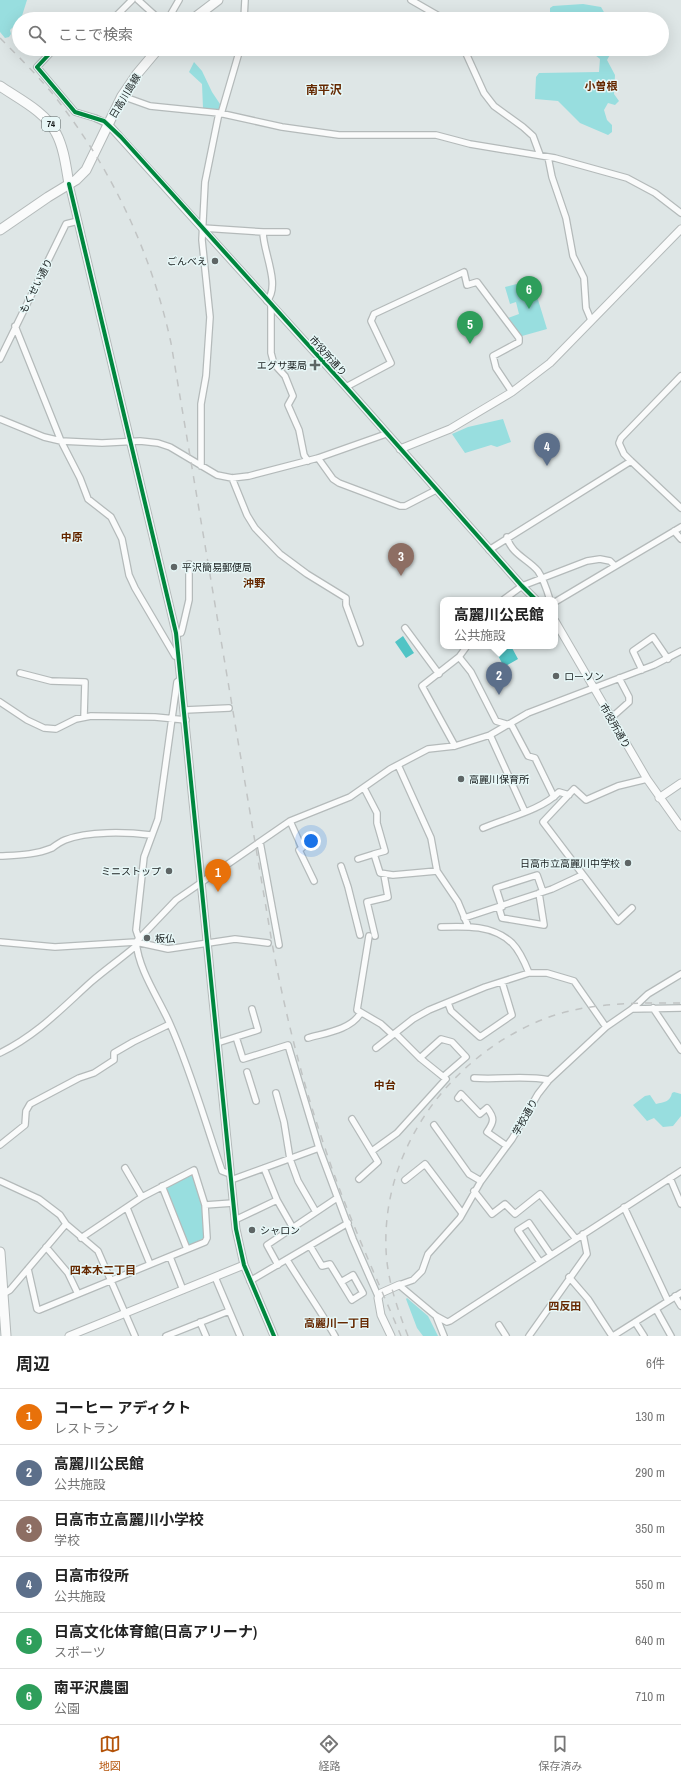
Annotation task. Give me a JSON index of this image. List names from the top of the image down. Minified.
{"streets":{"main road":["日高川島線","74"],"street":["もくせい通り","市役所通り","学校通り"]},"crossings":[["日高川島線","74"],["日高川島線","市役所通り"]],"districts":["小曽根","南平沢","中原","沖野","中台","四本木二丁目","四反田","高麗川一丁目"],"places":{"other":["ごんべえ","平沢簡易郵便局","ローソン","高麗川保育所","日高市立高麗川中学校","ミニストップ","板仏","シャロン"],"health":["エグサ薬局"]},"page":{"search":"ここで検索","pins":["6","5","4","3","2","1"],"popup":["高麗川公民館","公共施設"],"heading":["周辺","6件"],"list":[{"mark":"1","name":"コーヒー アディクト","note":"レストラン","value":"130 m"},{"mark":"2","name":"高麗川公民館","note":"公共施設","value":"290 m"},{"mark":"3","name":"日高市立高麗川小学校","note":"学校","value":"350 m"},{"mark":"4","name":"日高市役所","note":"公共施設","value":"550 m"},{"mark":"5","name":"日高文化体育館(日高アリーナ)","note":"スポーツ","value":"640 m"},{"mark":"6","name":"南平沢農園","note":"公園","value":"710 m"}],"nav":["地図","経路","保存済み"]}}
